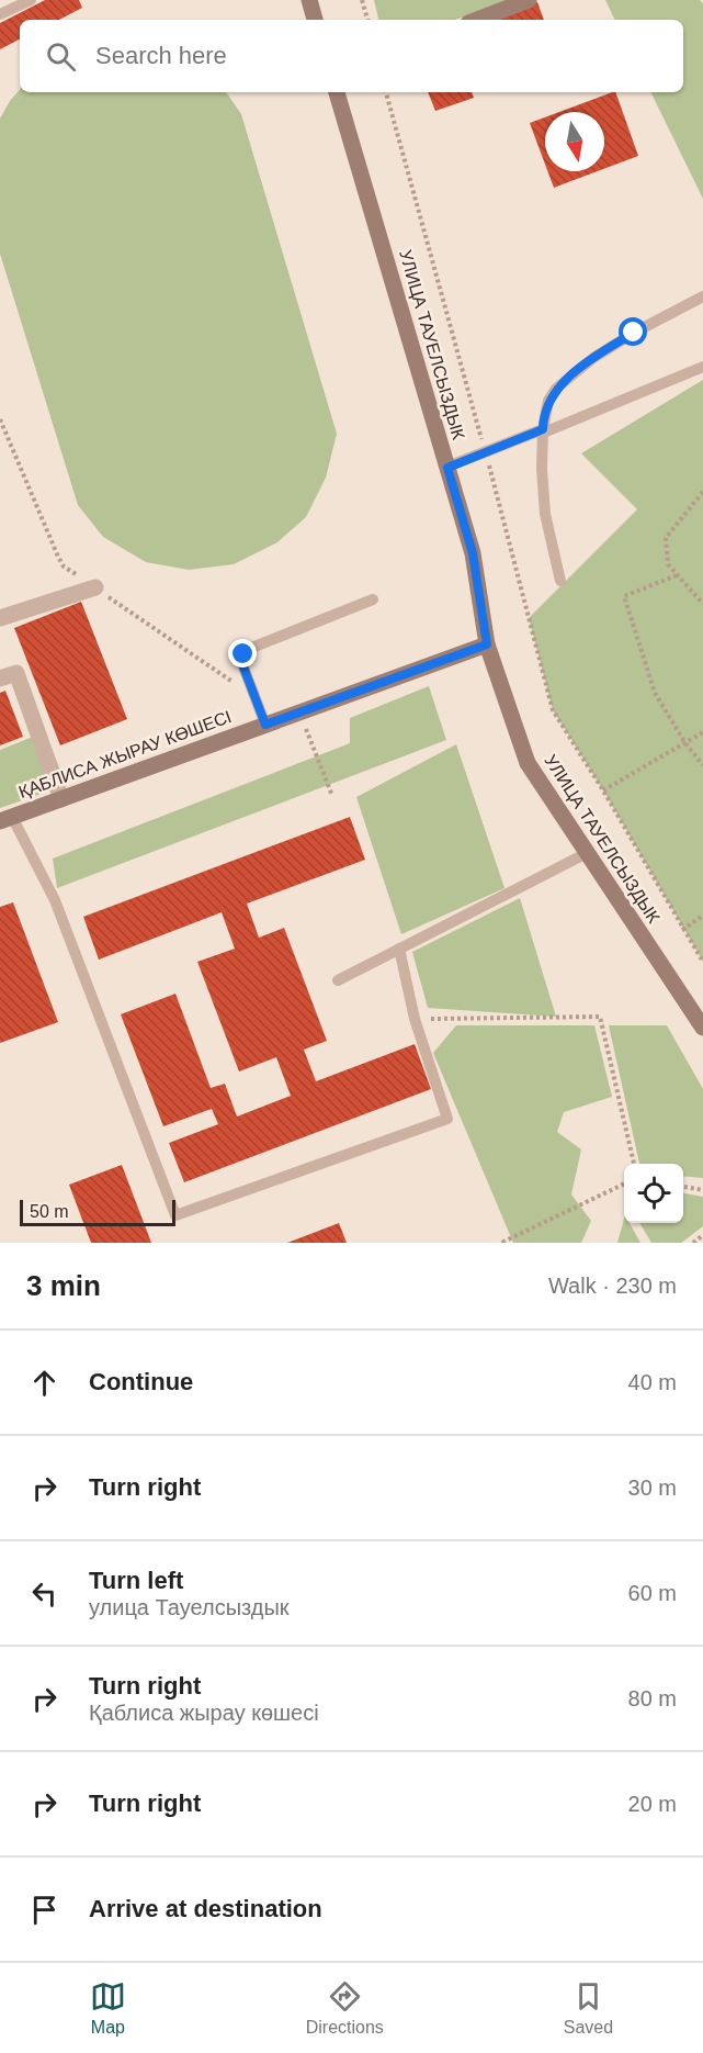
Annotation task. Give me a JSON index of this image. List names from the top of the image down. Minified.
{"streets":{"street":["УЛИЦА ТАУЕЛСЫЗДЫК","ҚАБЛИСА ЖЫРАУ КӨШЕСІ"]},"crossings":[["УЛИЦА ТАУЕЛСЫЗДЫК","ҚАБЛИСА ЖЫРАУ КӨШЕСІ"]],"scale_bar":"50 m","north":"bottom","page":{"search":"Search here","scale":"50 m","heading":["3 min","Walk · 230 m"],"list":[["Continue","40 m"],["Turn right","30 m"],["Turn left","улица Тауелсыздык","60 m"],["Turn right","Қаблиса жырау көшесі","80 m"],["Turn right","20 m"],"Arrive at destination"],"nav":["Map","Directions","Saved"]}}
